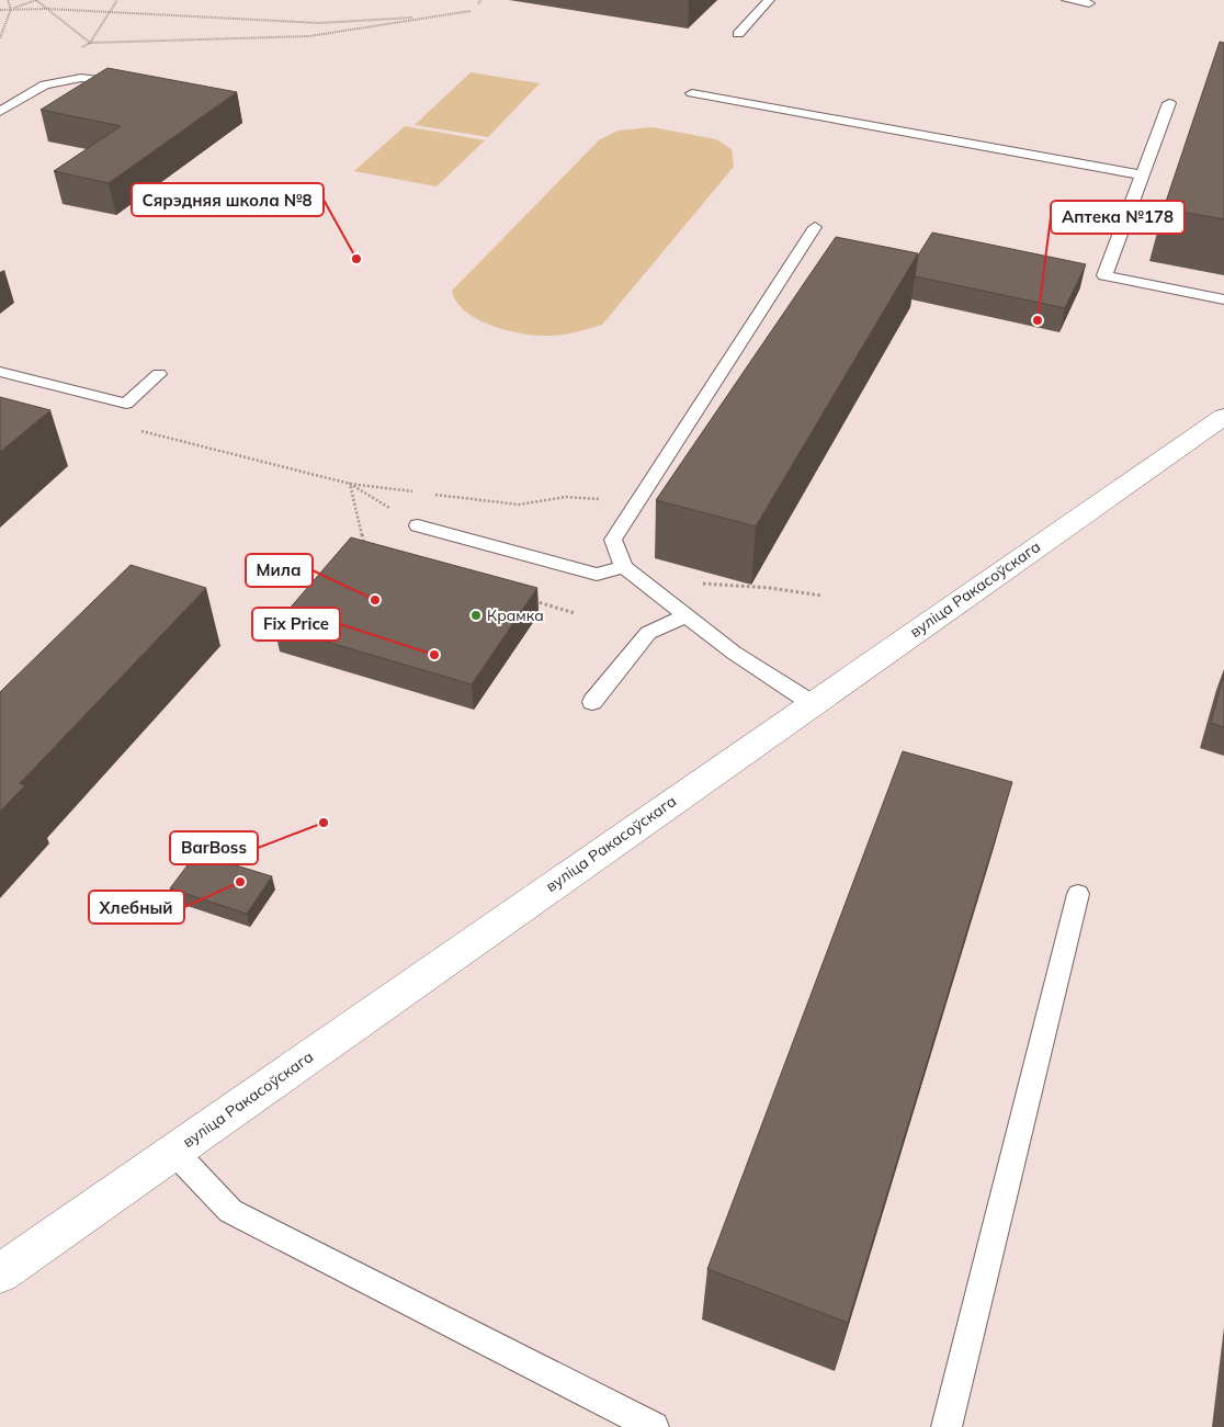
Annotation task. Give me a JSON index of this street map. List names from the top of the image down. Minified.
{"streets":{"main road":["вуліца Ракасоўскага"]},"places":["Сярэдняя школа №8","Аптека №178","Мила","Крамка","Fix Price","BarBoss","Хлебный"]}
